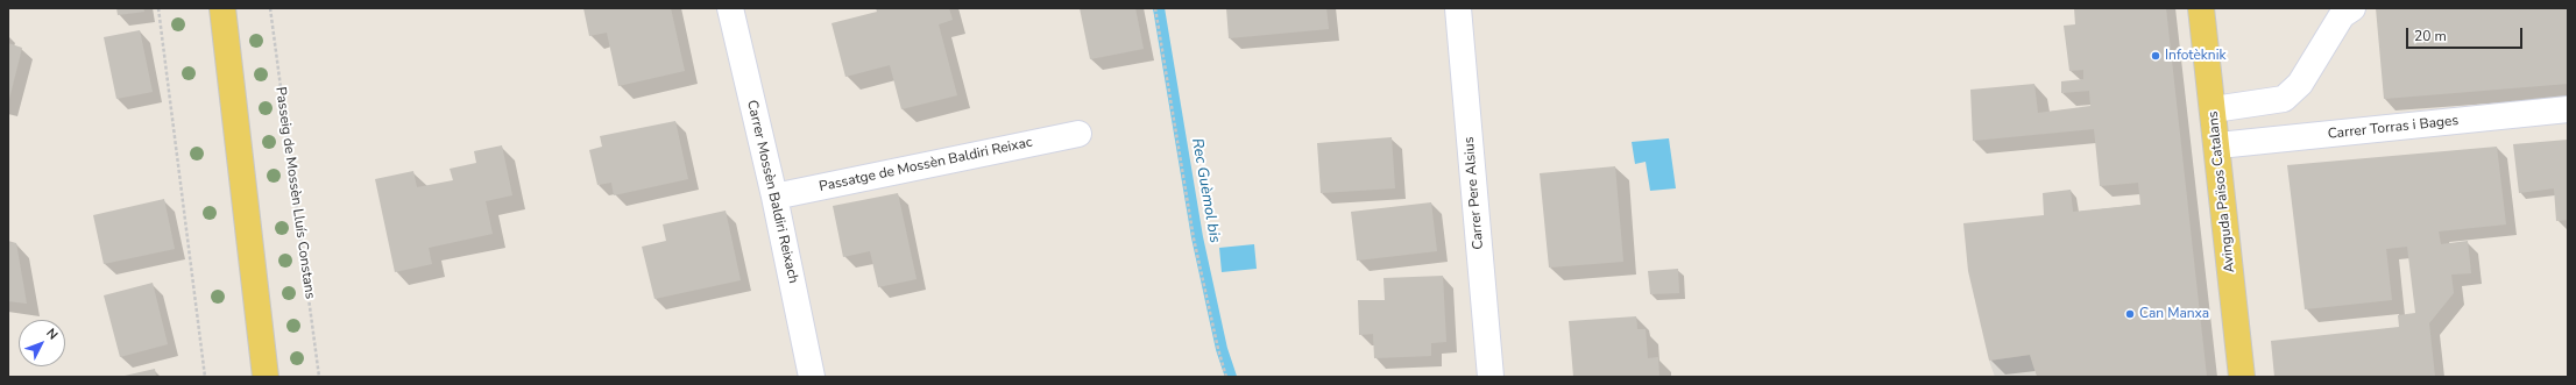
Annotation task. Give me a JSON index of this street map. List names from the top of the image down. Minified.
{"streets":{"main road":["Avinguda Països Catalans"],"street":["Carrer Torras i Bages","Passatge de Mossèn Baldiri Reixac","Carrer Mossèn Baldiri Reixach","Carrer Pere Alsius"],"path":["Passeig de Mossèn Lluís Constans"]},"crossings":[["Carrer Torras i Bages","Avinguda Països Catalans"],["Passatge de Mossèn Baldiri Reixac","Carrer Mossèn Baldiri Reixach"]],"water":["Rec Guèmol bis"],"places":["Infotèknik","Can Manxa"],"scale_bar":"20 m","north":"top right"}
